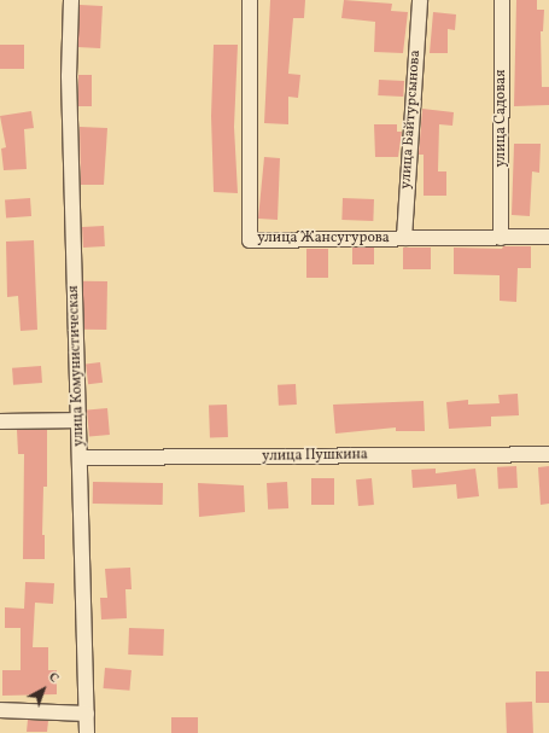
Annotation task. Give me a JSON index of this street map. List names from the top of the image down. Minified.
{"streets":{"street":["улица Садовая","улица Байтурсынова","улица Жансугурова","улица Комунистическая","улица Пушкина"]},"crossings":[["улица Садовая","улица Жансугурова"],["улица Байтурсынова","улица Жансугурова"],["улица Комунистическая","улица Пушкина"]],"north":"top right"}
